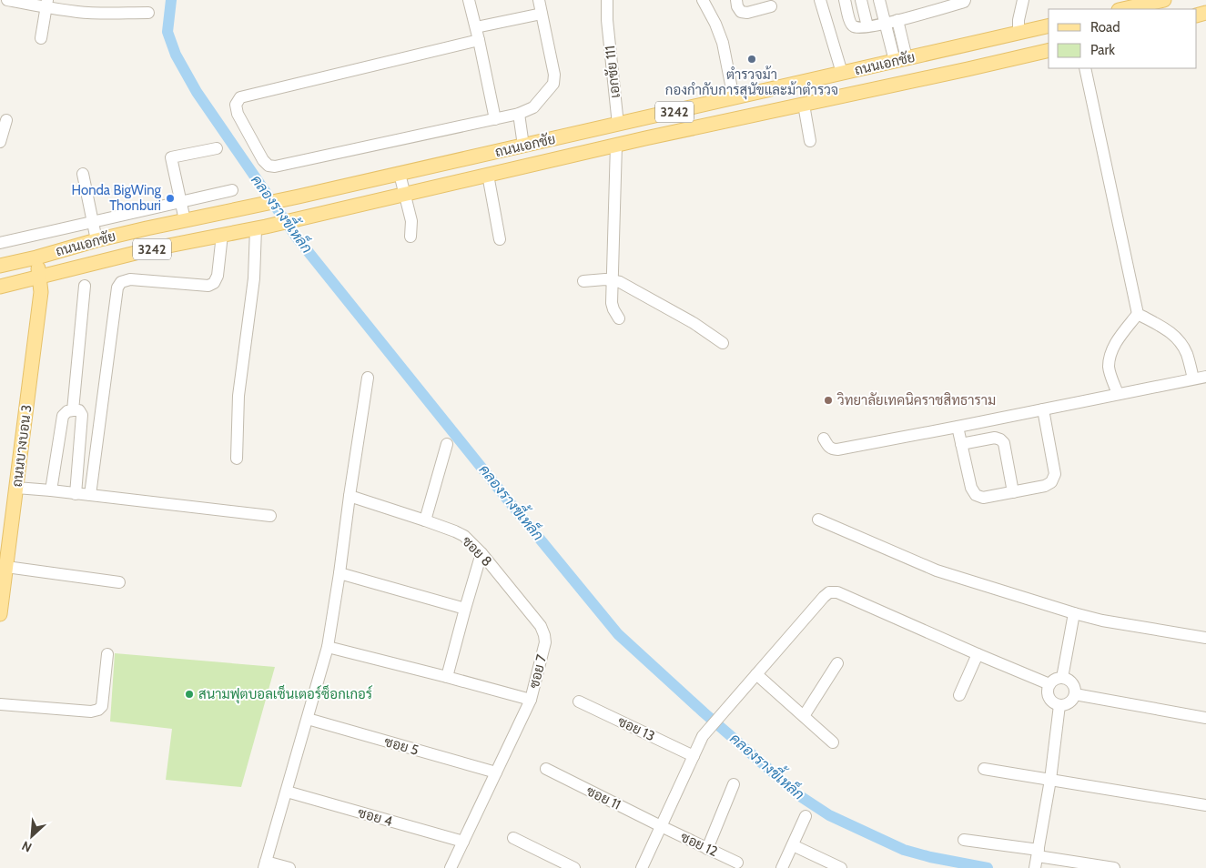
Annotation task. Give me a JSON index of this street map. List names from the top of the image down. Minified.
{"streets":{"main road":["ถนนเอกชัย","3242","ถนนบางบอน 3"],"street":["เอกชัย 111","ซอย 8","ซอย 7","ซอย 13","ซอย 5","ซอย 11","ซอย 4","ซอย 12"]},"crossings":[["ถนนเอกชัย","เอกชัย 111"],["ถนนเอกชัย","ถนนบางบอน 3"],["ซอย 8","ซอย 7"],["ซอย 7","ซอย 5"],["ซอย 7","ซอย 4"],["ซอย 11","ซอย 12"]],"water":["คลองรางขี้เหล็ก"],"places":["ตำรวจม้า กองกำกับการสุนัขและม้าตำรวจ","Honda BigWing Thonburi","วิทยาลัยเทคนิคราชสิทธาราม","สนามฟุตบอลเซ็นเตอร์ซ็อกเกอร์"],"legend":["Road","Park"],"north":"bottom left"}
